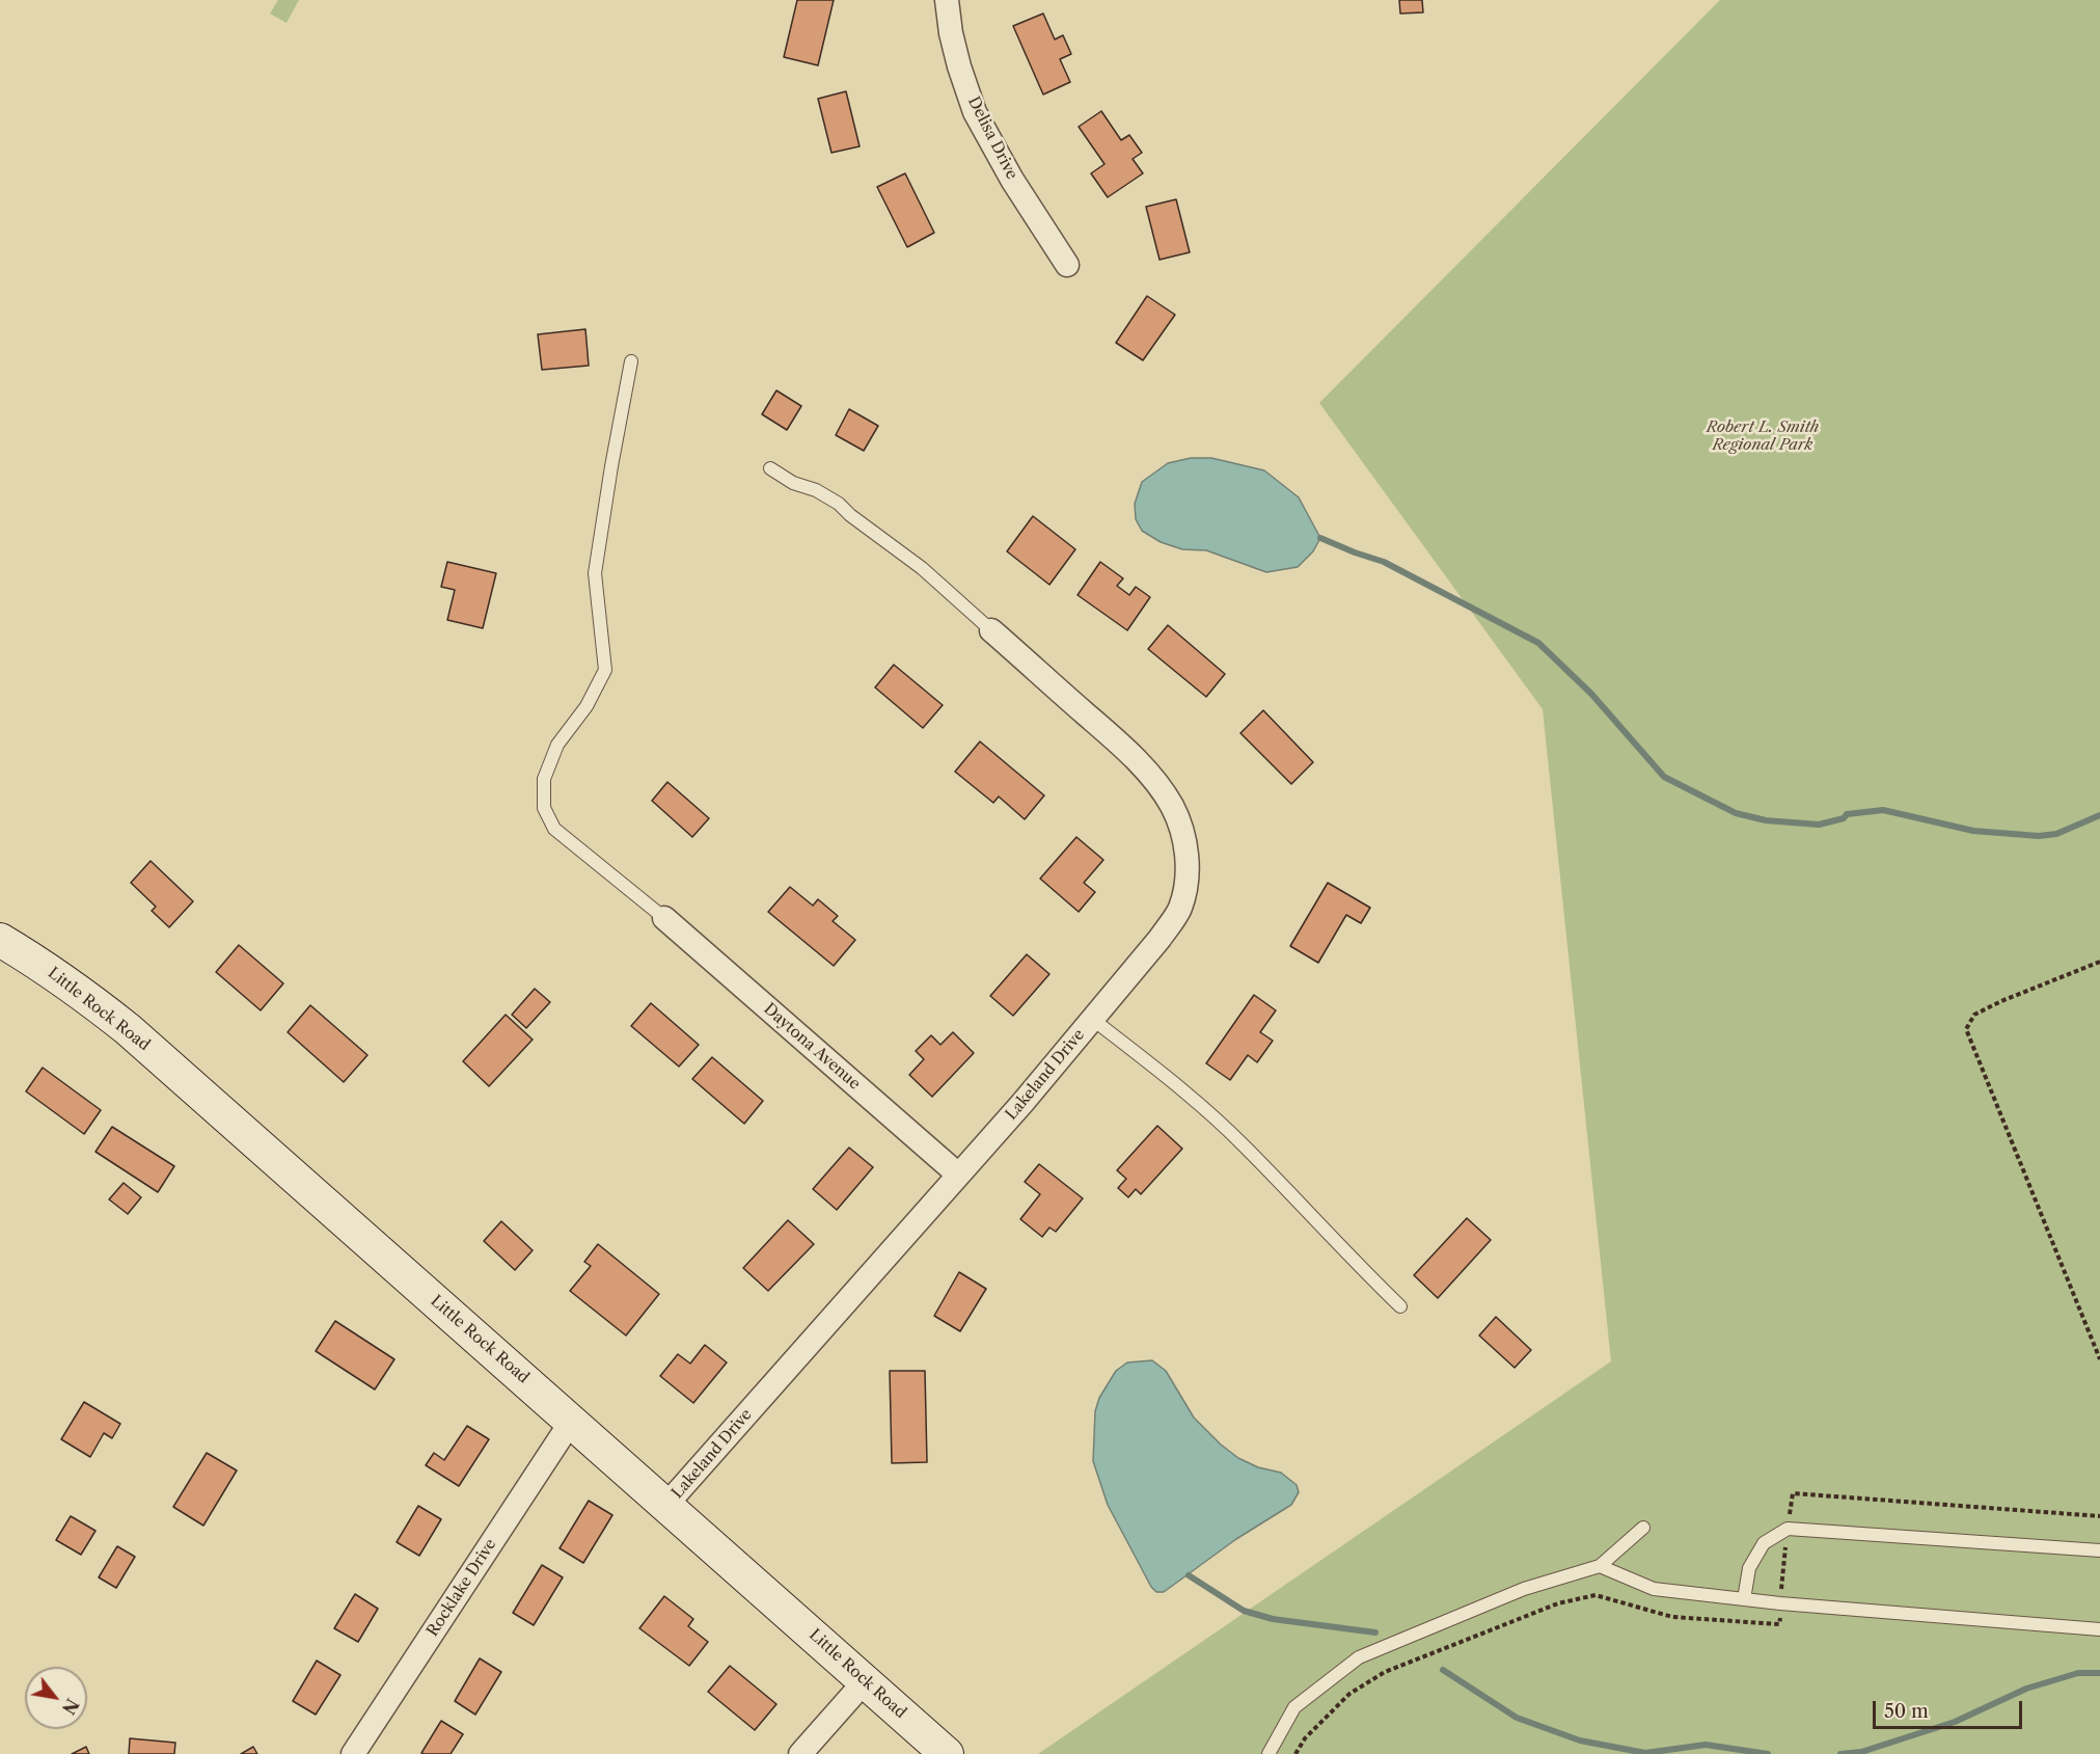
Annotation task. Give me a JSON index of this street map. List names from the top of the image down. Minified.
{"streets":{"main road":["Little Rock Road"],"street":["Delisa Drive","Daytona Avenue","Lakeland Drive","Rocklake Drive"]},"crossings":[["Little Rock Road","Lakeland Drive"],["Little Rock Road","Rocklake Drive"],["Daytona Avenue","Lakeland Drive"]],"parks":["Robert L. Smith Regional Park"],"scale_bar":"50 m","north":"bottom right"}
